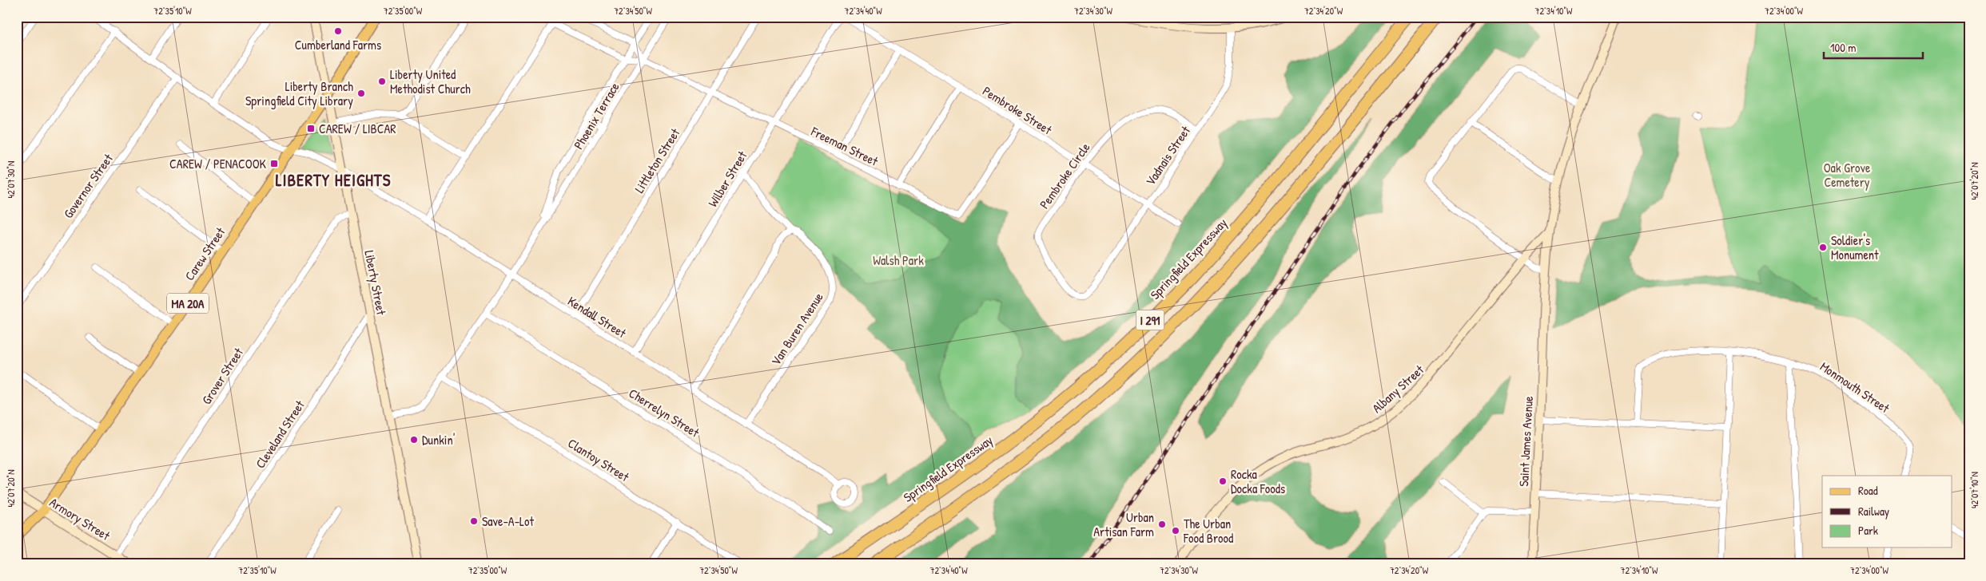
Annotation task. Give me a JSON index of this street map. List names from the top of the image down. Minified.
{"streets":{"highway":["Springfield Expressway","I 291"],"main road":["Carew Street","Liberty Street","MA 20A","Albany Street","Saint James Avenue","Armory Street"],"street":["Pembroke Street","Phoenix Terrace","Freeman Street","Vadnais Street","Littleton Street","Pembroke Circle","Wilber Street","Governor Street","Kendall Street","Van Buren Avenue","Grover Street","Monmouth Street","Cherrelyn Street","Cleveland Street","Clantoy Street"]},"crossings":[["Pembroke Street","Freeman Street"],["Pembroke Street","Vadnais Street"],["Pembroke Street","Pembroke Circle"],["Phoenix Terrace","Freeman Street"],["Phoenix Terrace","Liberty Street"],["Phoenix Terrace","Kendall Street"],["Phoenix Terrace","Cherrelyn Street"],["Phoenix Terrace","Clantoy Street"],["Freeman Street","Littleton Street"],["Freeman Street","Wilber Street"],["Vadnais Street","Pembroke Circle"],["Littleton Street","Kendall Street"],["Wilber Street","Kendall Street"],["Wilber Street","Van Buren Avenue"],["Governor Street","Kendall Street"],["Carew Street","Liberty Street"],["Carew Street","Kendall Street"],["Carew Street","Armory Street"],["Liberty Street","Kendall Street"],["Liberty Street","Grover Street"],["Liberty Street","Cleveland Street"],["Kendall Street","Van Buren Avenue"],["Grover Street","Armory Street"],["Albany Street","Saint James Avenue"]],"districts":["LIBERTY HEIGHTS"],"parks":["Oak Grove Cemetery","Walsh Park"],"places":{"other":["Cumberland Farms","Liberty United Methodist Church","Liberty Branch Springfield City Library","Soldier's Monument","Dunkin'","Rocka Docka Foods","Save-A-Lot","Urban Artisan Farm","The Urban Food Brood"],"transit":["CAREW / LIBCAR","CAREW / PENACOOK"]},"legend":["Road","Railway","Park"],"scale_bar":"100 m","coordinates":["72°35'10\"W","72°35'00\"W","72°34'50\"W","72°34'40\"W","72°34'30\"W","72°34'20\"W","72°34'10\"W","72°34'00\"W","42°07'30\"N","42°07'20\"N","42°07'10\"N"]}
